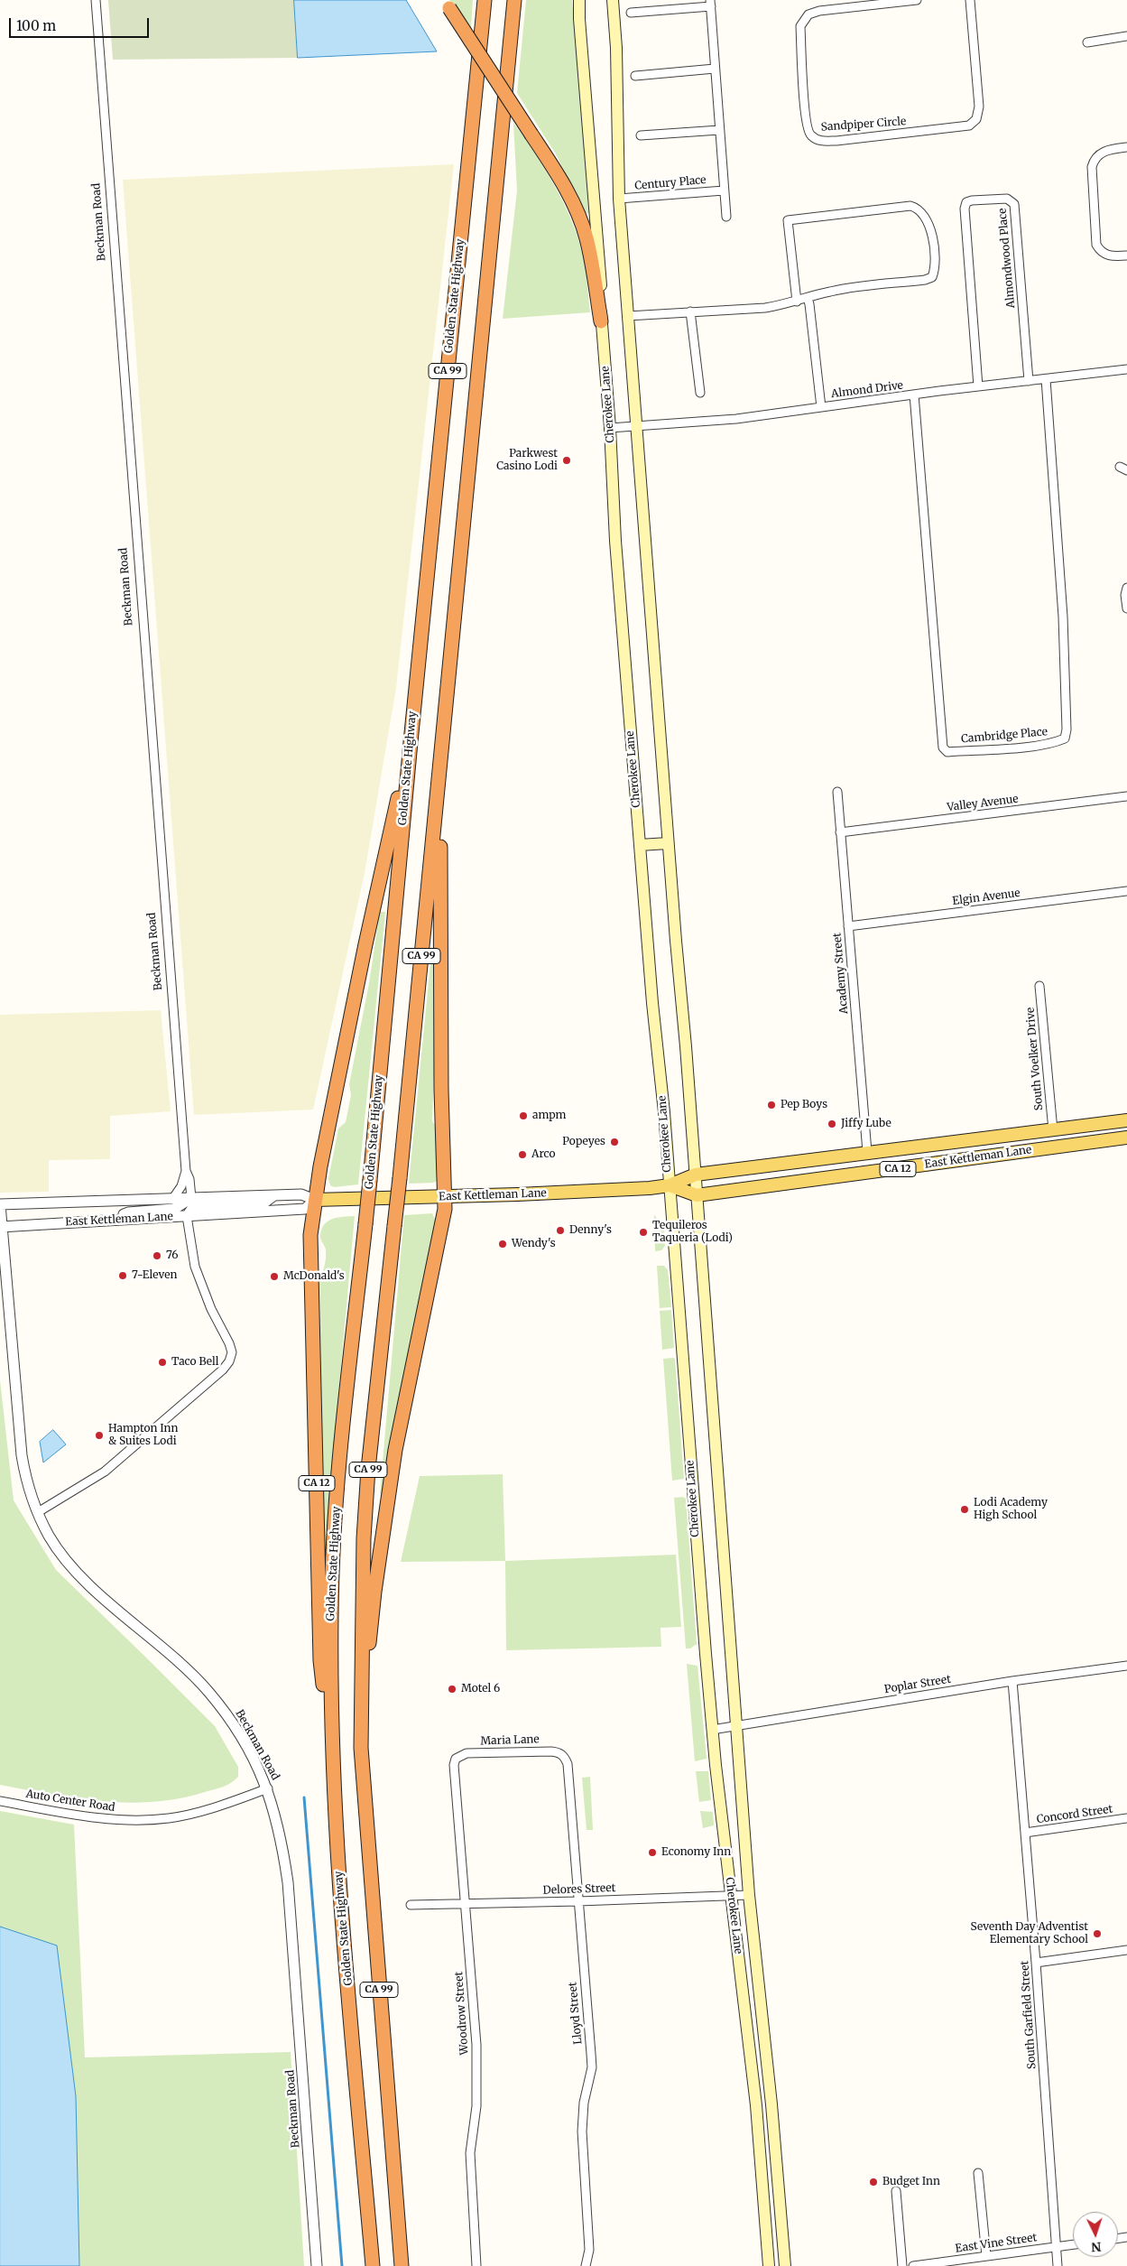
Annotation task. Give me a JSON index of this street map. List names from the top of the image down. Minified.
{"streets":{"highway":["Golden State Highway","CA 99","CA 12"],"main road":["Cherokee Lane","East Kettleman Lane"],"street":["Sandpiper Circle","Century Place","Beckman Road","Almondwood Place","Almond Drive","Cambridge Place","Valley Avenue","Elgin Avenue","Academy Street","South Voelker Drive","Poplar Street","Maria Lane","Auto Center Road","Concord Street","Delores Street","Woodrow Street","Lloyd Street","South Garfield Street","East Vine Street"]},"crossings":[["Century Place","Cherokee Lane"],["Beckman Road","East Kettleman Lane"],["Beckman Road","Auto Center Road"],["Almondwood Place","Almond Drive"],["Golden State Highway","CA 12"],["Almond Drive","Cherokee Lane"],["Almond Drive","Cambridge Place"],["Cherokee Lane","East Kettleman Lane"],["Cherokee Lane","Poplar Street"],["Cherokee Lane","Delores Street"],["Valley Avenue","Academy Street"],["Elgin Avenue","Academy Street"],["Academy Street","East Kettleman Lane"],["South Voelker Drive","East Kettleman Lane"],["East Kettleman Lane","CA 12"],["Poplar Street","South Garfield Street"],["Maria Lane","Woodrow Street"],["Maria Lane","Lloyd Street"],["Concord Street","South Garfield Street"],["Delores Street","Woodrow Street"],["Delores Street","Lloyd Street"],["South Garfield Street","East Vine Street"]],"places":["Parkwest Casino Lodi","Pep Boys","ampm","Jiffy Lube","Popeyes","Arco","Denny's","Tequileros Taqueria (Lodi)","Wendy's","76","7-Eleven","McDonald's","Taco Bell","Hampton Inn & Suites Lodi","Lodi Academy High School","Motel 6","Economy Inn","Seventh Day Adventist Elementary School","Budget Inn"],"scale_bar":"100 m","north":"bottom"}
